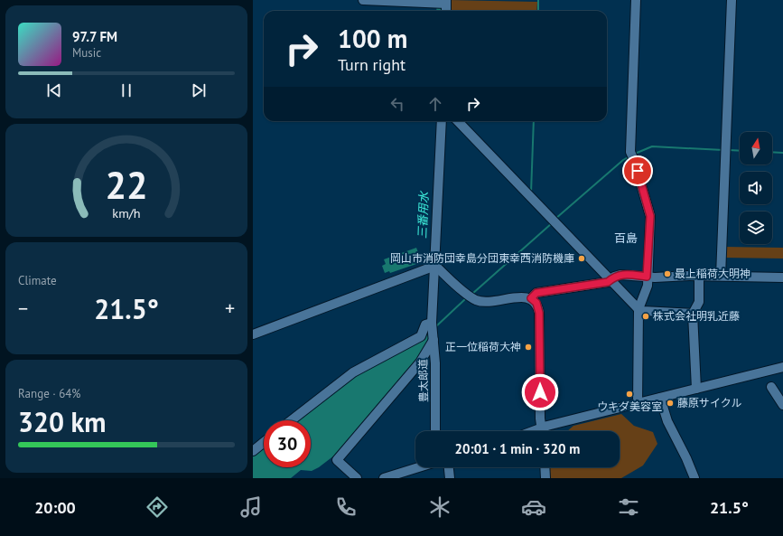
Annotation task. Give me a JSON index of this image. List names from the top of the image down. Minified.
{"streets":{"street":["豊太郎道"]},"districts":["百島"],"water":["三番用水"],"places":["岡山市消防団幸島分団東幸西消防機庫","最上稲荷大明神","株式会社明乳近藤","正一位稲荷大神","ウキダ美容室","藤原サイクル"],"north":"top","page":{"turn":["100 m","Turn right"],"song":["97.7 FM","Music"],"tile":["Climate",["Range · 64%","320 km"]],"heat":["−","21.5°","+"],"limit":"30","trip":"20:01 · 1 min · 320 m","tabs":["20:00","21.5°"],"gauge":["22","km/h"]}}
